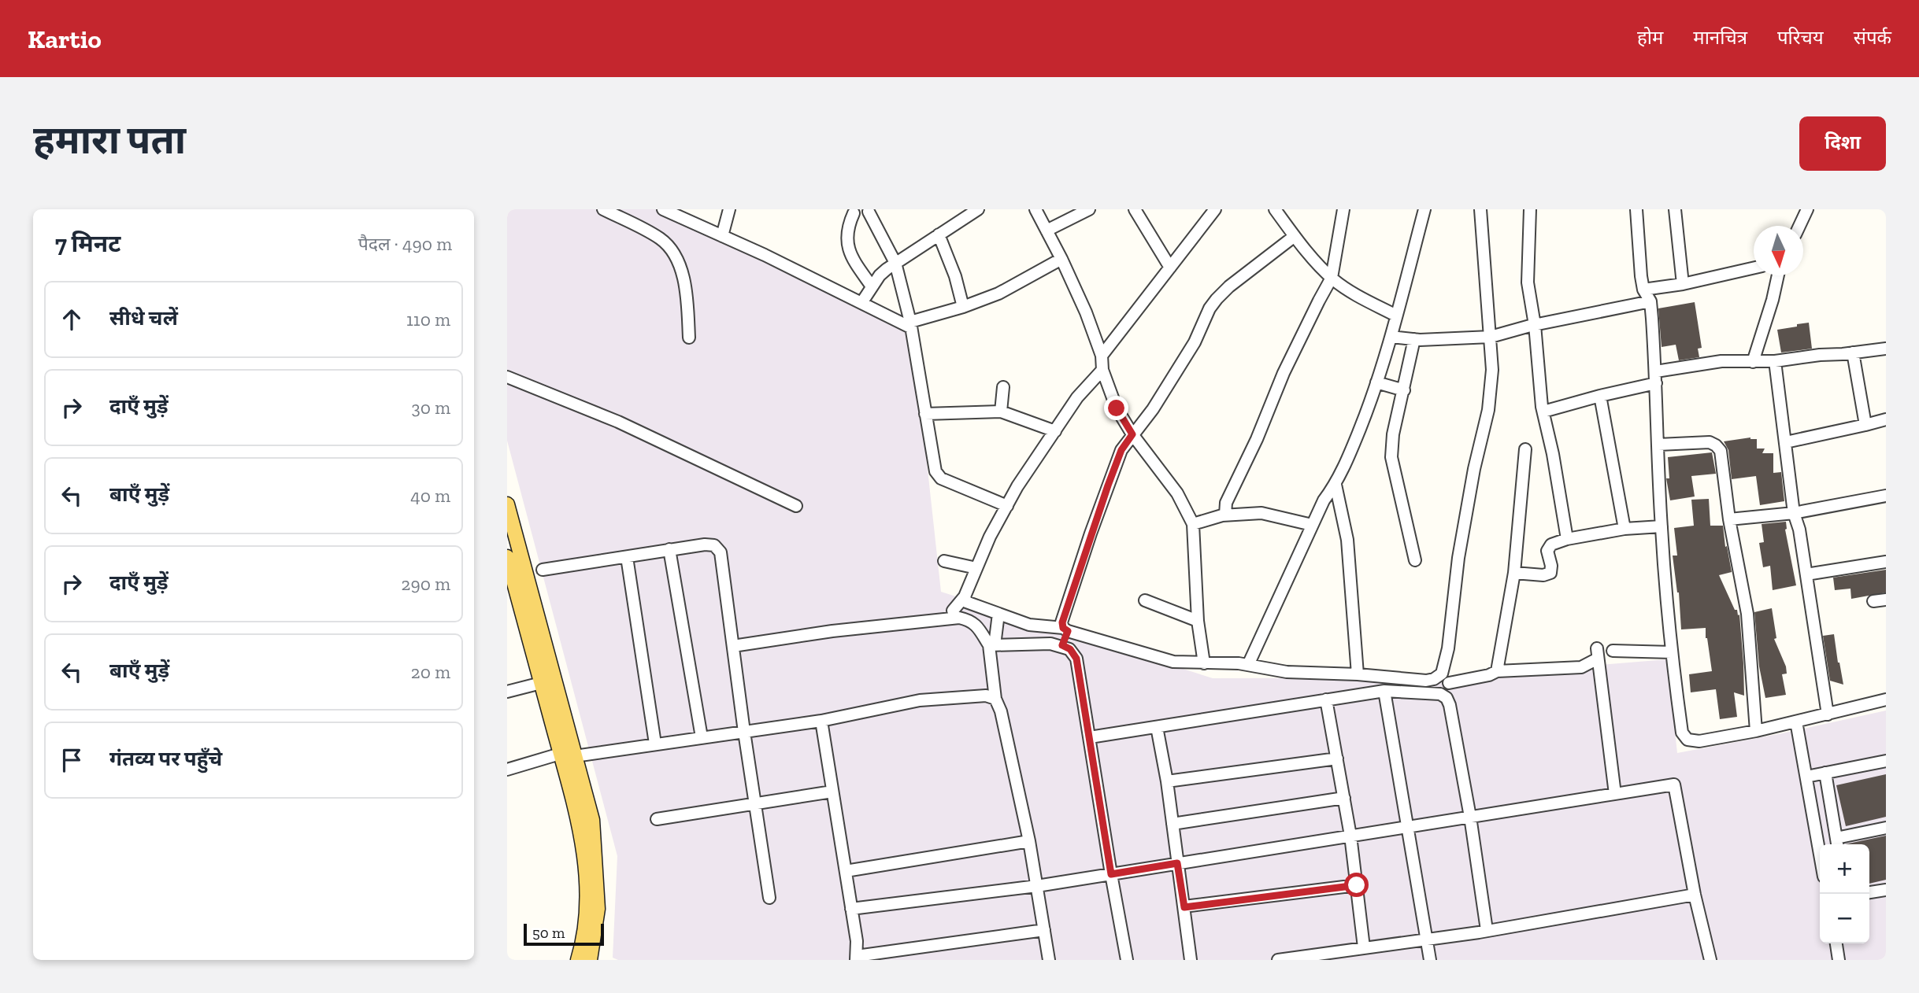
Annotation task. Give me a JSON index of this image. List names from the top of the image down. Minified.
{"scale_bar":"50 m","north":"bottom","page":{"header":"Kartio","nav":["होम","मानचित्र","परिचय","संपर्क"],"buttons":"दिशा","title":"हमारा पता","heading":["7 मिनट","पैदल · 490 m"],"list":[["सीधे चलें","110 m"],["दाएँ मुड़ें","30 m"],["बाएँ मुड़ें","40 m"],["दाएँ मुड़ें","290 m"],["बाएँ मुड़ें","20 m"],"गंतव्य पर पहुँचे"],"map_buttons":["+","−"],"scale":"50 m"}}
